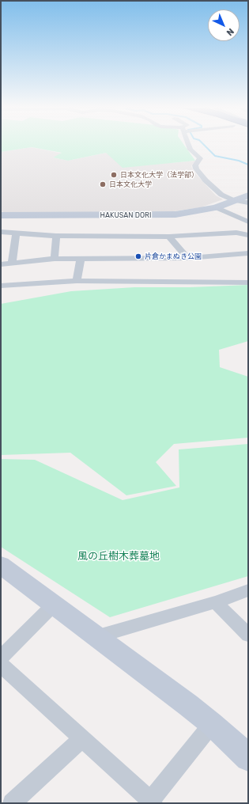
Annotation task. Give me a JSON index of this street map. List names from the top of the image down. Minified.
{"streets":{"street":["HAKUSAN DORI"]},"parks":["風の丘樹木葬墓地"],"places":["日本文化大学（法学部）","日本文化大学","片倉かまぬき公園"],"north":"bottom right"}
